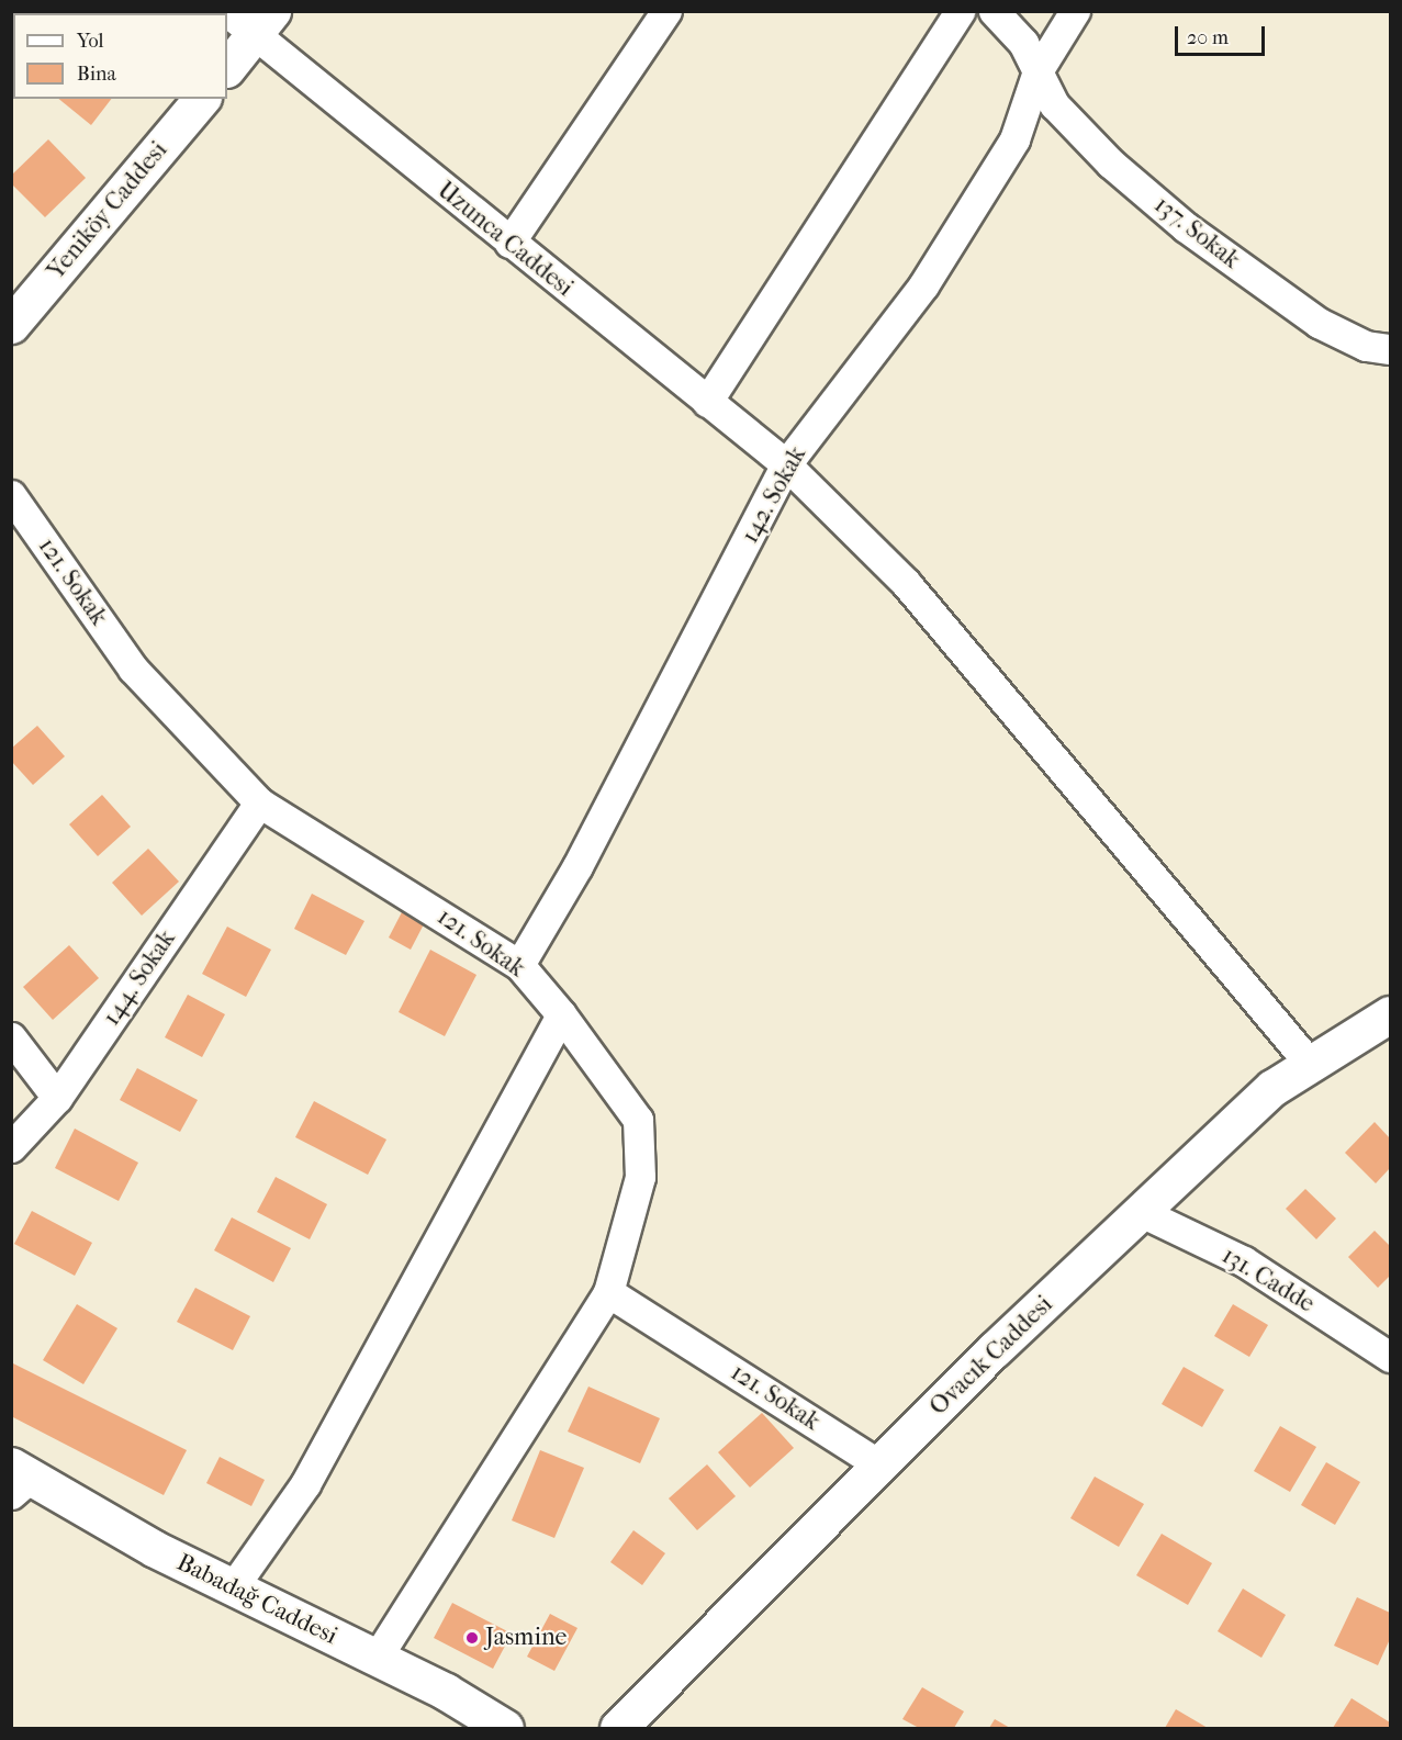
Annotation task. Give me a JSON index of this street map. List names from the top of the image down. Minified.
{"streets":{"main road":["Yeniköy Caddesi","Ovacık Caddesi","Babadağ Caddesi"],"street":["137. Sokak","Uzunca Caddesi","142. Sokak","121. Sokak","144. Sokak","131. Cadde"]},"crossings":[["137. Sokak","142. Sokak"],["Uzunca Caddesi","142. Sokak"],["Uzunca Caddesi","Ovacık Caddesi"],["142. Sokak","121. Sokak"],["121. Sokak","144. Sokak"],["121. Sokak","Ovacık Caddesi"],["131. Cadde","Ovacık Caddesi"]],"places":["Jasmine"],"legend":["Yol","Bina"],"scale_bar":"20 m"}
